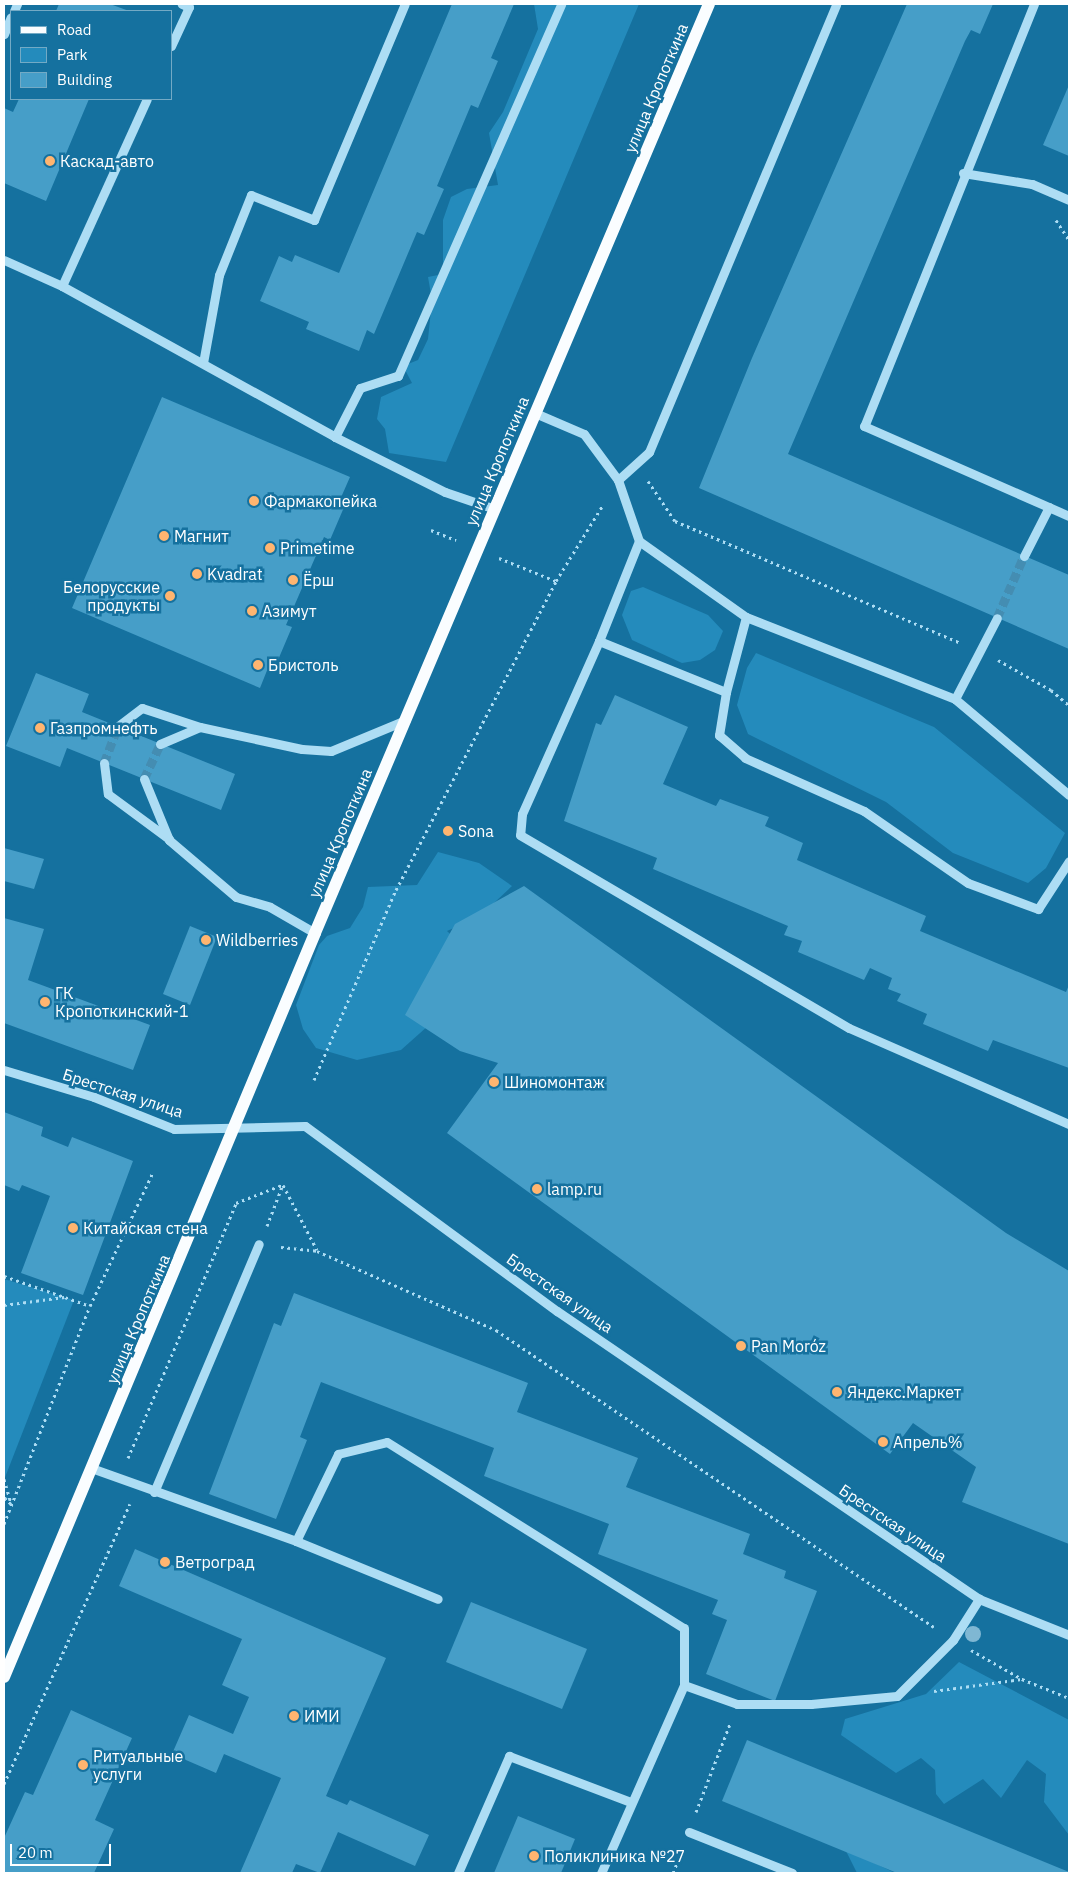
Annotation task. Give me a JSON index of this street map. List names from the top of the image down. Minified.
{"streets":{"main road":["улица Кропоткина"],"street":["Брестская улица"]},"crossings":[["улица Кропоткина","Брестская улица"]],"places":["Каскад-авто","Фармакопейка","Магнит","Primetime","Kvadrat","Ёрш","Белорусские продукты","Азимут","Бристоль","Газпромнефть","Sona","Wildberries","ГК Кропоткинский-1","Шиномонтаж","lamp.ru","Китайская стена","Pan Moróz","Яндекс.Маркет","Апрель%","Ветроград","ИМИ","Ритуальные услуги","Поликлиника №27"],"legend":["Road","Park","Building"],"scale_bar":"20 m"}
